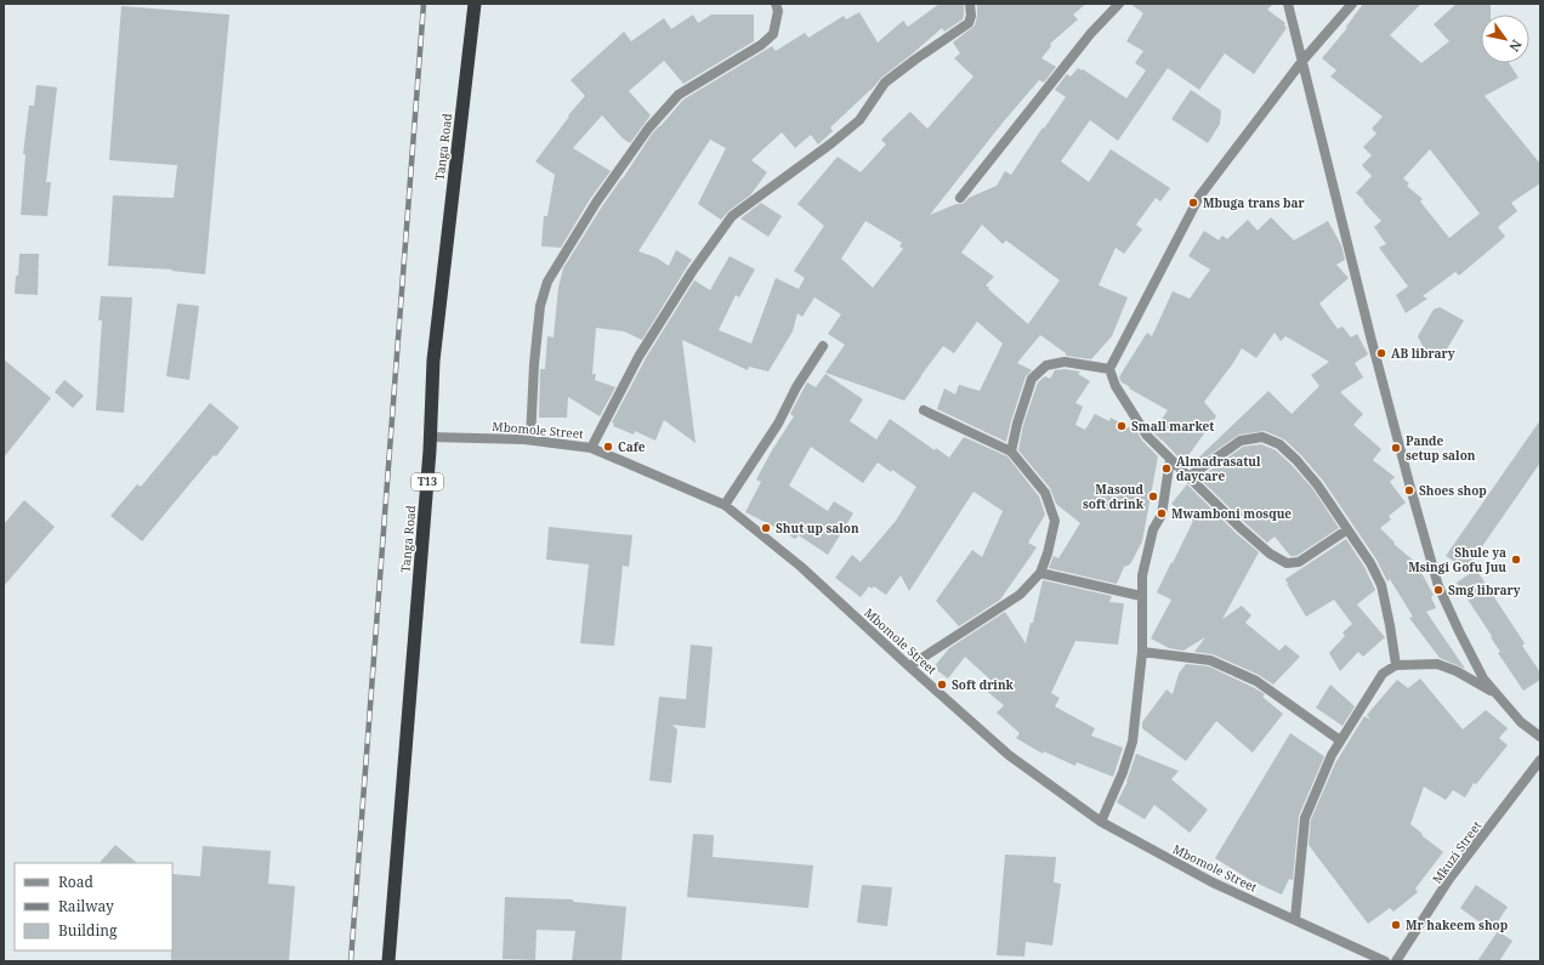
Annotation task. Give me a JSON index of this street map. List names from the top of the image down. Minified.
{"streets":{"highway":["Tanga Road","T13"],"street":["Mbomole Street","Mkuzi Street"]},"crossings":[["Tanga Road","Mbomole Street"]],"places":["Mbuga trans bar","AB library","Small market","Cafe","Pande setup salon","Almadrasatul daycare","Shoes shop","Masoud soft drink","Mwamboni mosque","Shut up salon","Shule ya Msingi Gofu Juu","Smg library","Soft drink","Mr hakeem shop"],"legend":["Road","Railway","Building"],"north":"bottom right"}
